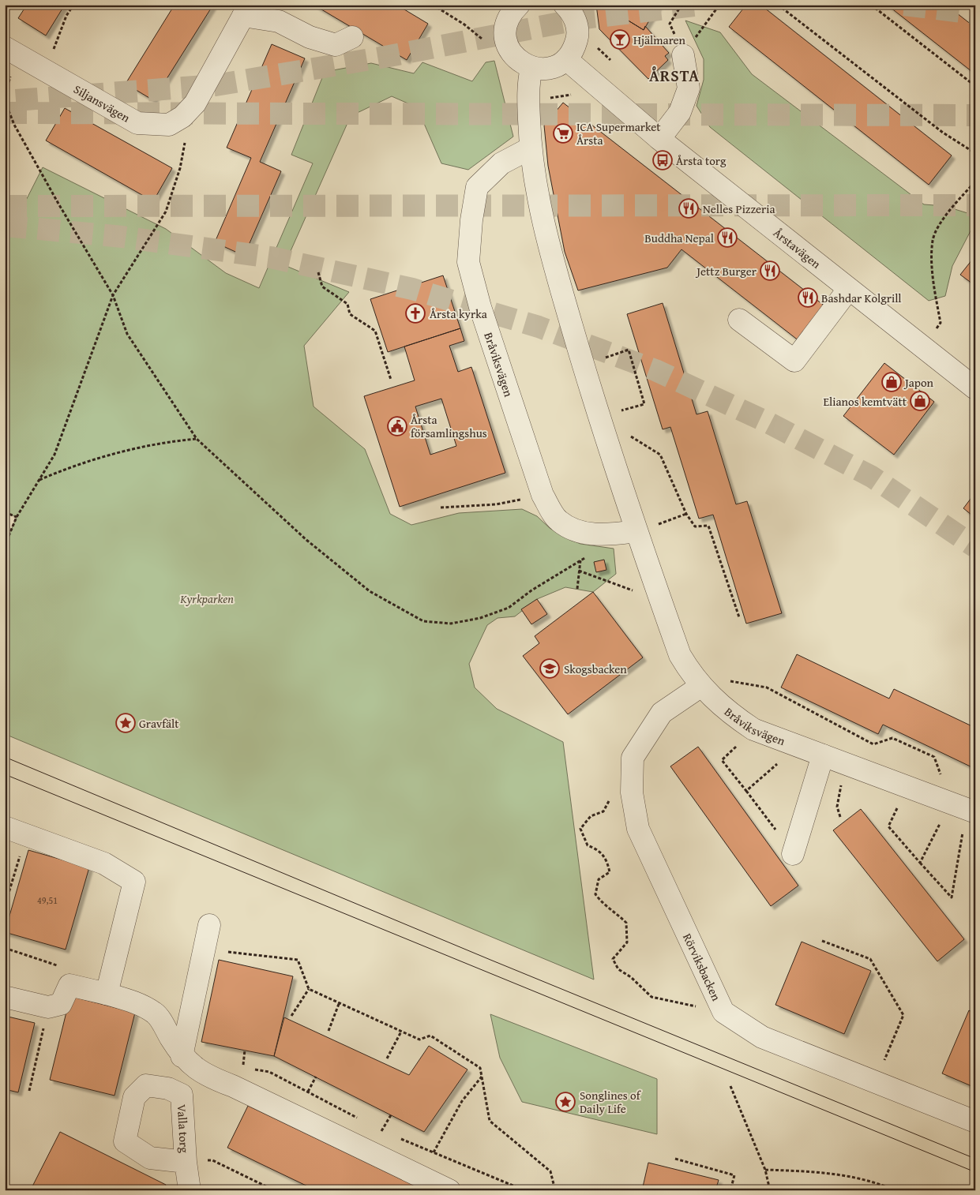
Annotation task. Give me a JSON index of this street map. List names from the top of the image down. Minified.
{"streets":{"street":["Siljansvägen","Årstavägen","Bråviksvägen","Rörviksbacken","Valla torg"]},"crossings":[["Bråviksvägen","Rörviksbacken"]],"districts":["ÅRSTA"],"parks":["Kyrkparken"],"places":{"bar":["Hjälmaren"],"supermarket":["ICA Supermarket Årsta"],"bus stop":["Årsta torg"],"restaurant":["Nelles Pizzeria","Buddha Nepal","Jettz Burger","Bashdar Kolgrill"],"church":["Årsta kyrka"],"shop":["Japon","Elianos kemtvätt"],"public building":["Årsta församlingshus"],"school or university":["Skogsbacken"],"place":["Gravfält","Songlines of Daily Life"]},"house_numbers":["49,51"]}
